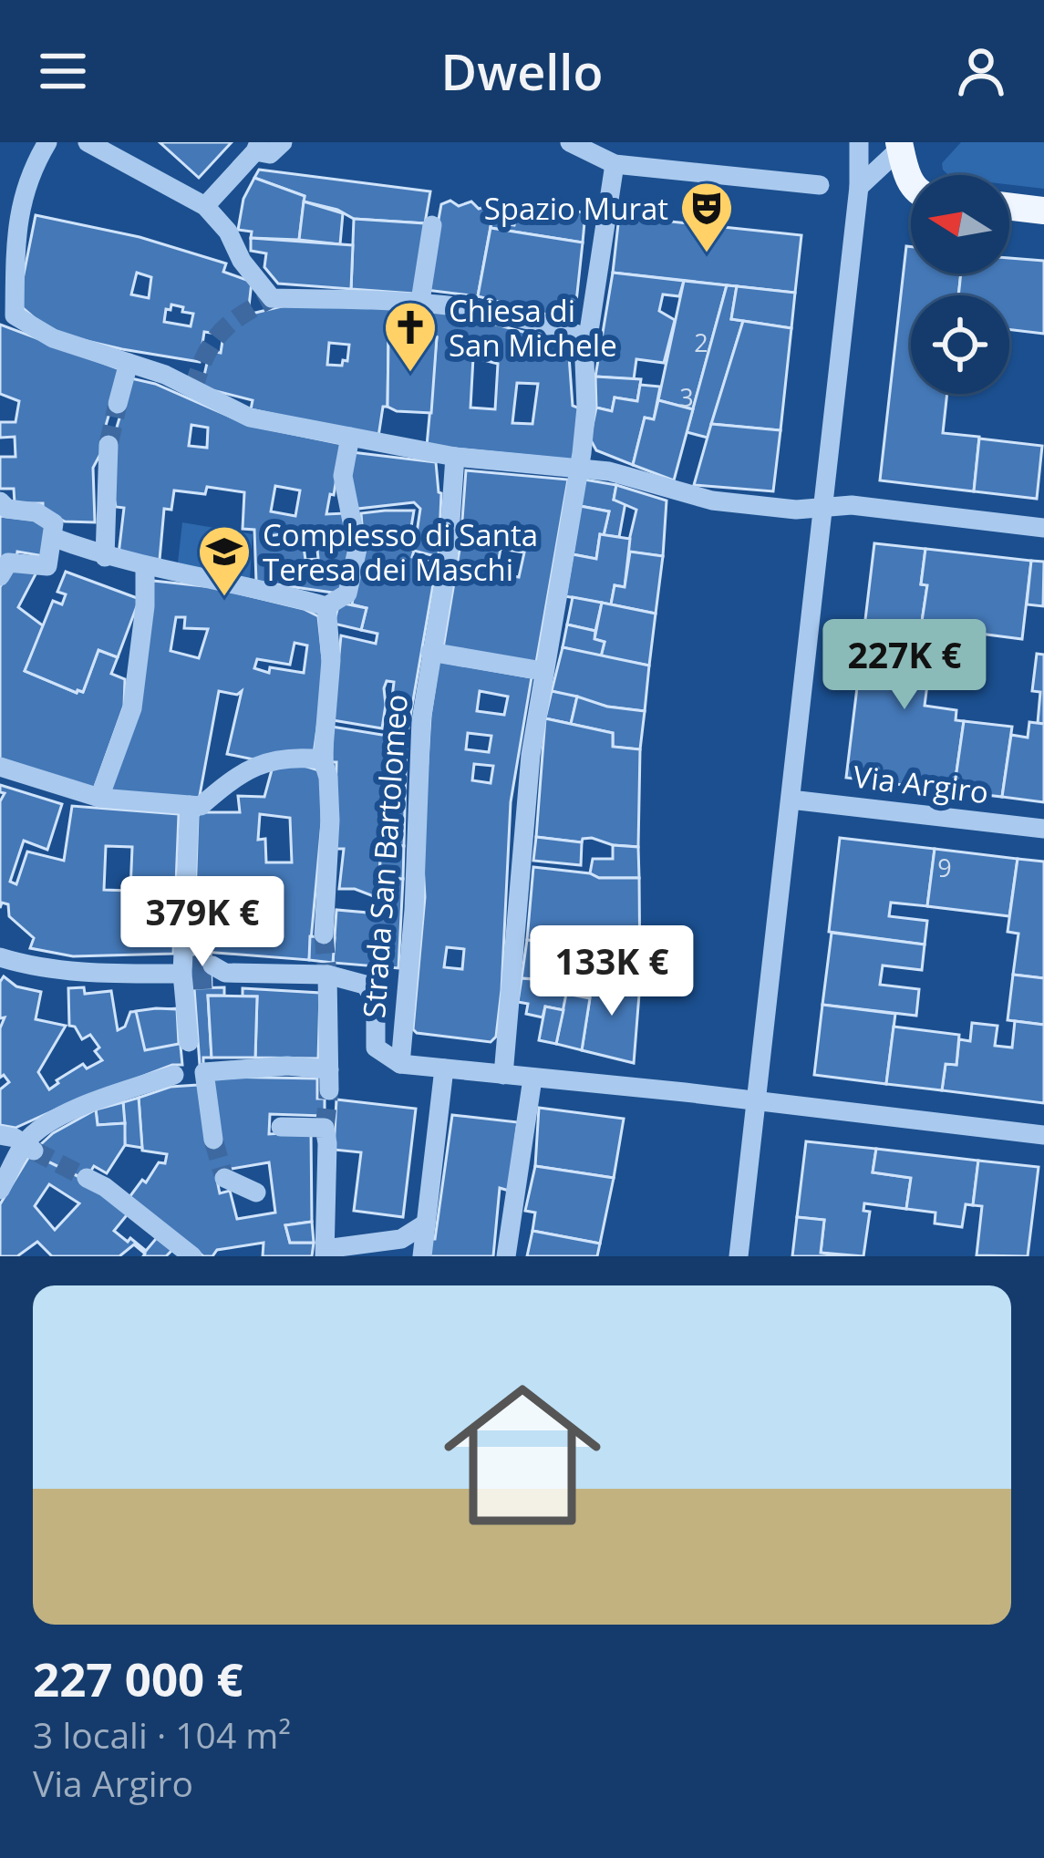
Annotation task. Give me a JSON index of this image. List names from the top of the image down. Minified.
{"streets":{"street":["Via Argiro","Strada San Bartolomeo"]},"places":{"theatre":["Spazio Murat"],"church":["Chiesa di San Michele"],"school or university":["Complesso di Santa Teresa dei Maschi"]},"house_numbers":["2","3","9"],"north":"left","page":{"header":"Dwello","price":["227K €","379K €","133K €"],"list":[{"name":"227 000 €","note":"3 locali · 104 m² · Via Argiro"}]}}
